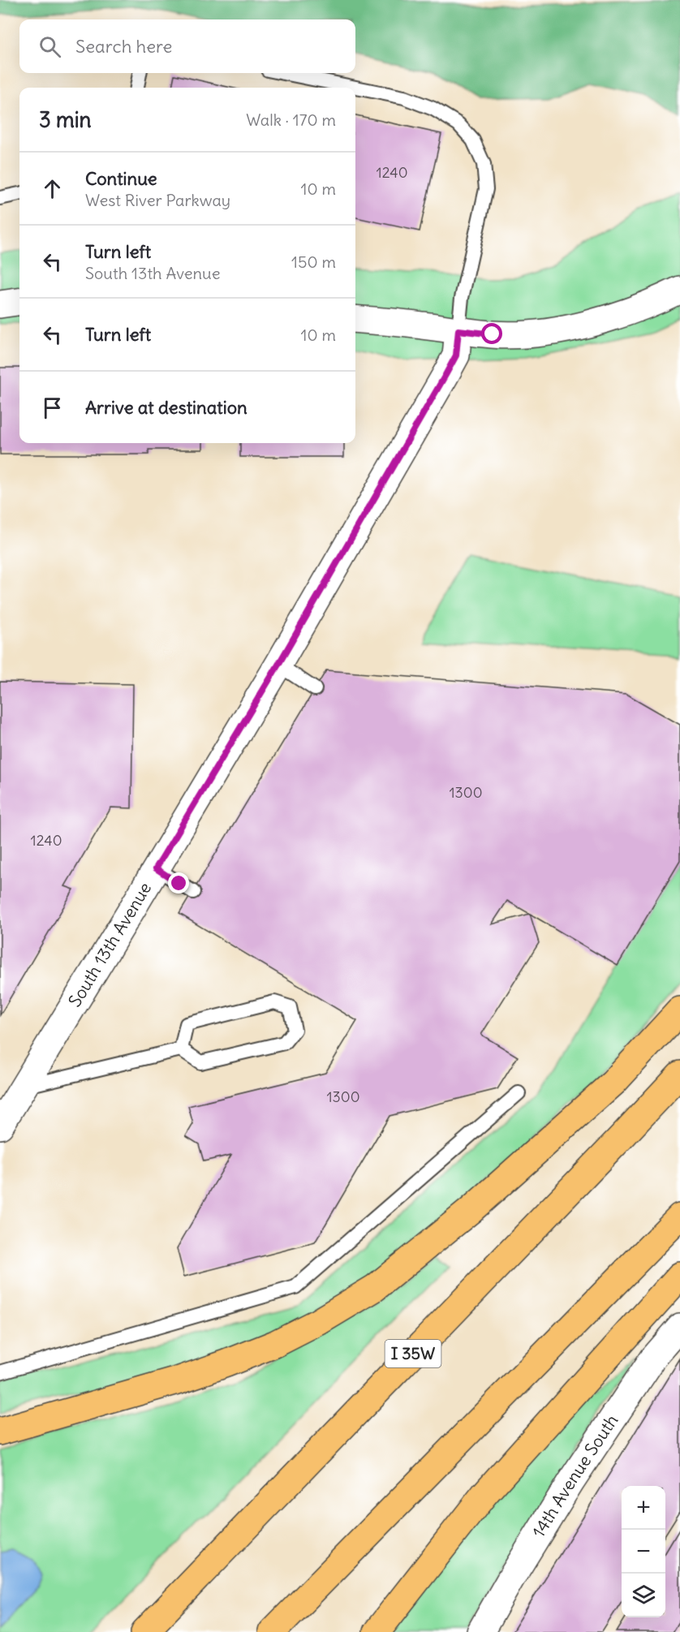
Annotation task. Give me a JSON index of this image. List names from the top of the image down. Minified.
{"streets":{"highway":["I 35W"],"street":["South 13th Avenue","14th Avenue South"]},"house_numbers":["1240","1300","1240","1300"],"page":{"search":"Search here","heading":["3 min","Walk · 170 m"],"list":[["Continue","West River Parkway","10 m"],["Turn left","South 13th Avenue","150 m"],["Turn left","10 m"],"Arrive at destination"],"map_buttons":["+","−"]}}
